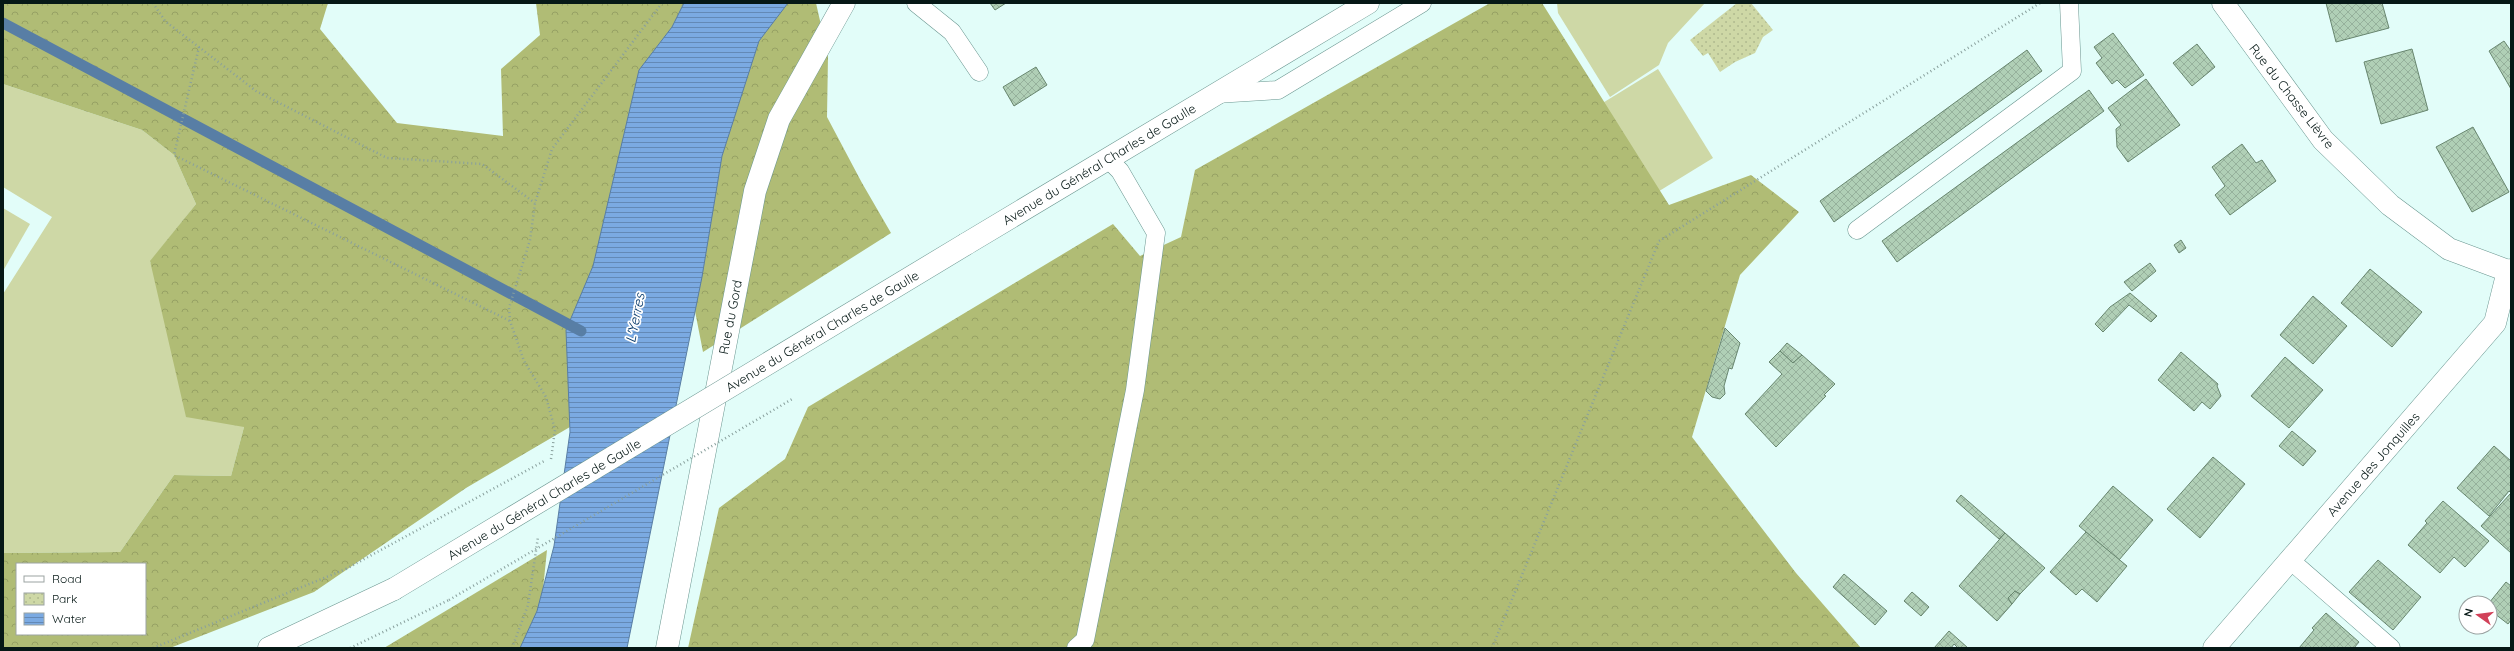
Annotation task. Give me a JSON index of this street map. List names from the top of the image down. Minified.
{"streets":{"street":["Rue du Chasse Lièvre","Avenue du Général Charles de Gaulle","Rue du Gord","Avenue des Jonquilles"]},"crossings":[["Rue du Chasse Lièvre","Avenue des Jonquilles"]],"water":["L'Yerres"],"legend":["Road","Park","Water"],"north":"left"}
